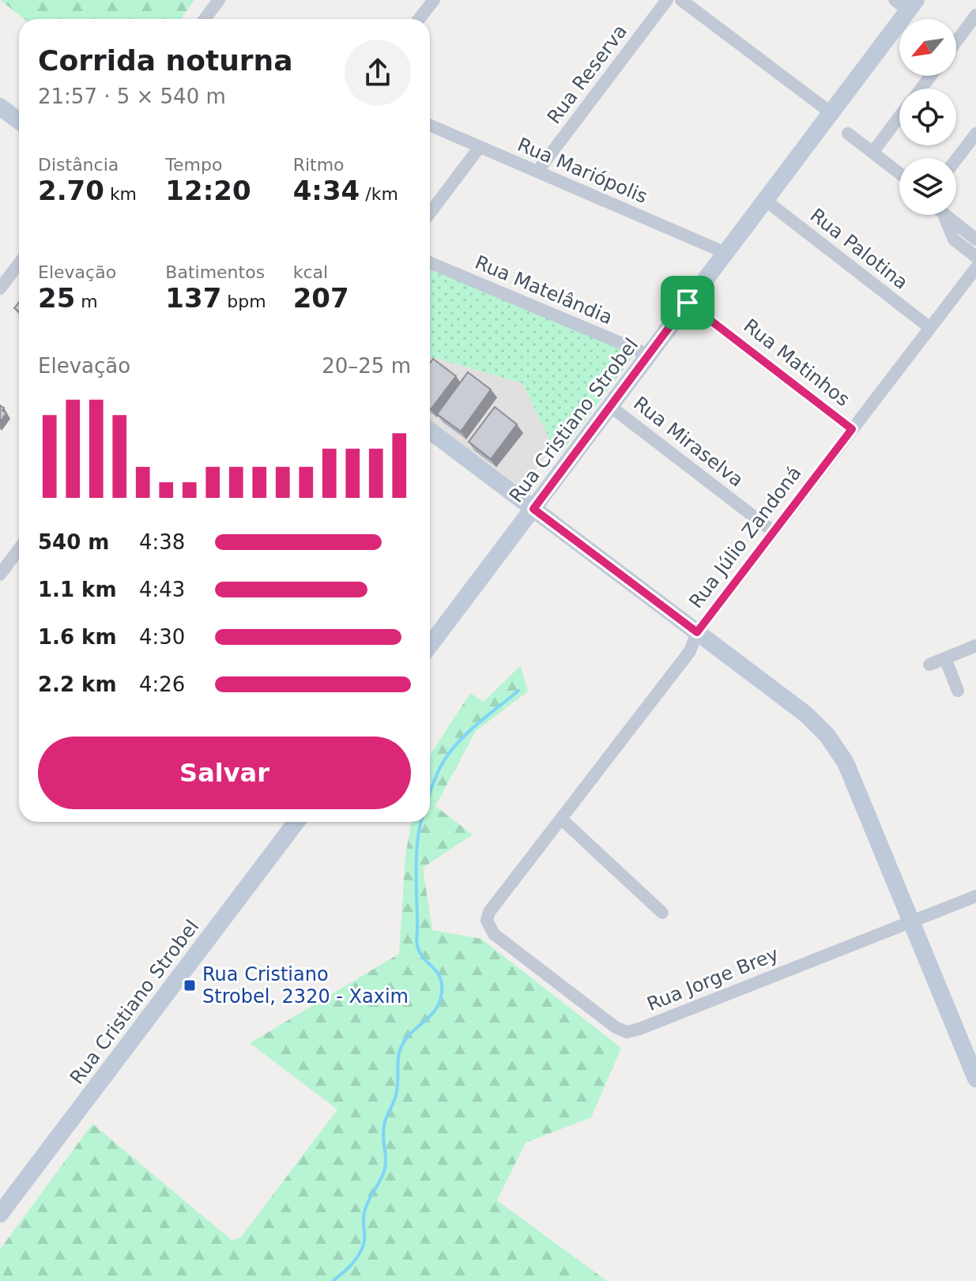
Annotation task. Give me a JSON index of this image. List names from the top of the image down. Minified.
{"streets":{"main road":["Rua Cristiano Strobel"],"street":["Rua Reserva","Rua Mariópolis","Rua Palotina","Rua Matelândia","Rua Matinhos","Rua Miraselva","Rua Júlio Zandoná","Rua Jorge Brey"]},"crossings":[["Rua Reserva","Rua Mariópolis"],["Rua Mariópolis","Rua Cristiano Strobel"],["Rua Palotina","Rua Cristiano Strobel"],["Rua Palotina","Rua Júlio Zandoná"],["Rua Matelândia","Rua Cristiano Strobel"],["Rua Matinhos","Rua Cristiano Strobel"],["Rua Matinhos","Rua Júlio Zandoná"],["Rua Cristiano Strobel","Rua Miraselva"],["Rua Miraselva","Rua Júlio Zandoná"],["Rua Júlio Zandoná","Rua Jorge Brey"]],"places":{"transit":["Rua Cristiano Strobel, 2320 - Xaxim"]},"north":"bottom left","page":{"heading":["Corrida noturna","21:57 · 5 × 540 m"],"stats":[["Distância","2.70 km"],["Tempo","12:20"],["Ritmo","4:34 /km"],["Elevação","25 m"],["Batimentos","137 bpm"],["kcal","207"]],"chart":["Elevação","20–25 m"],"list":[{"name":"540 m","note":"4:38"},{"name":"1.1 km","note":"4:43"},{"name":"1.6 km","note":"4:30"},{"name":"2.2 km","note":"4:26"}],"buttons":"Salvar"}}
